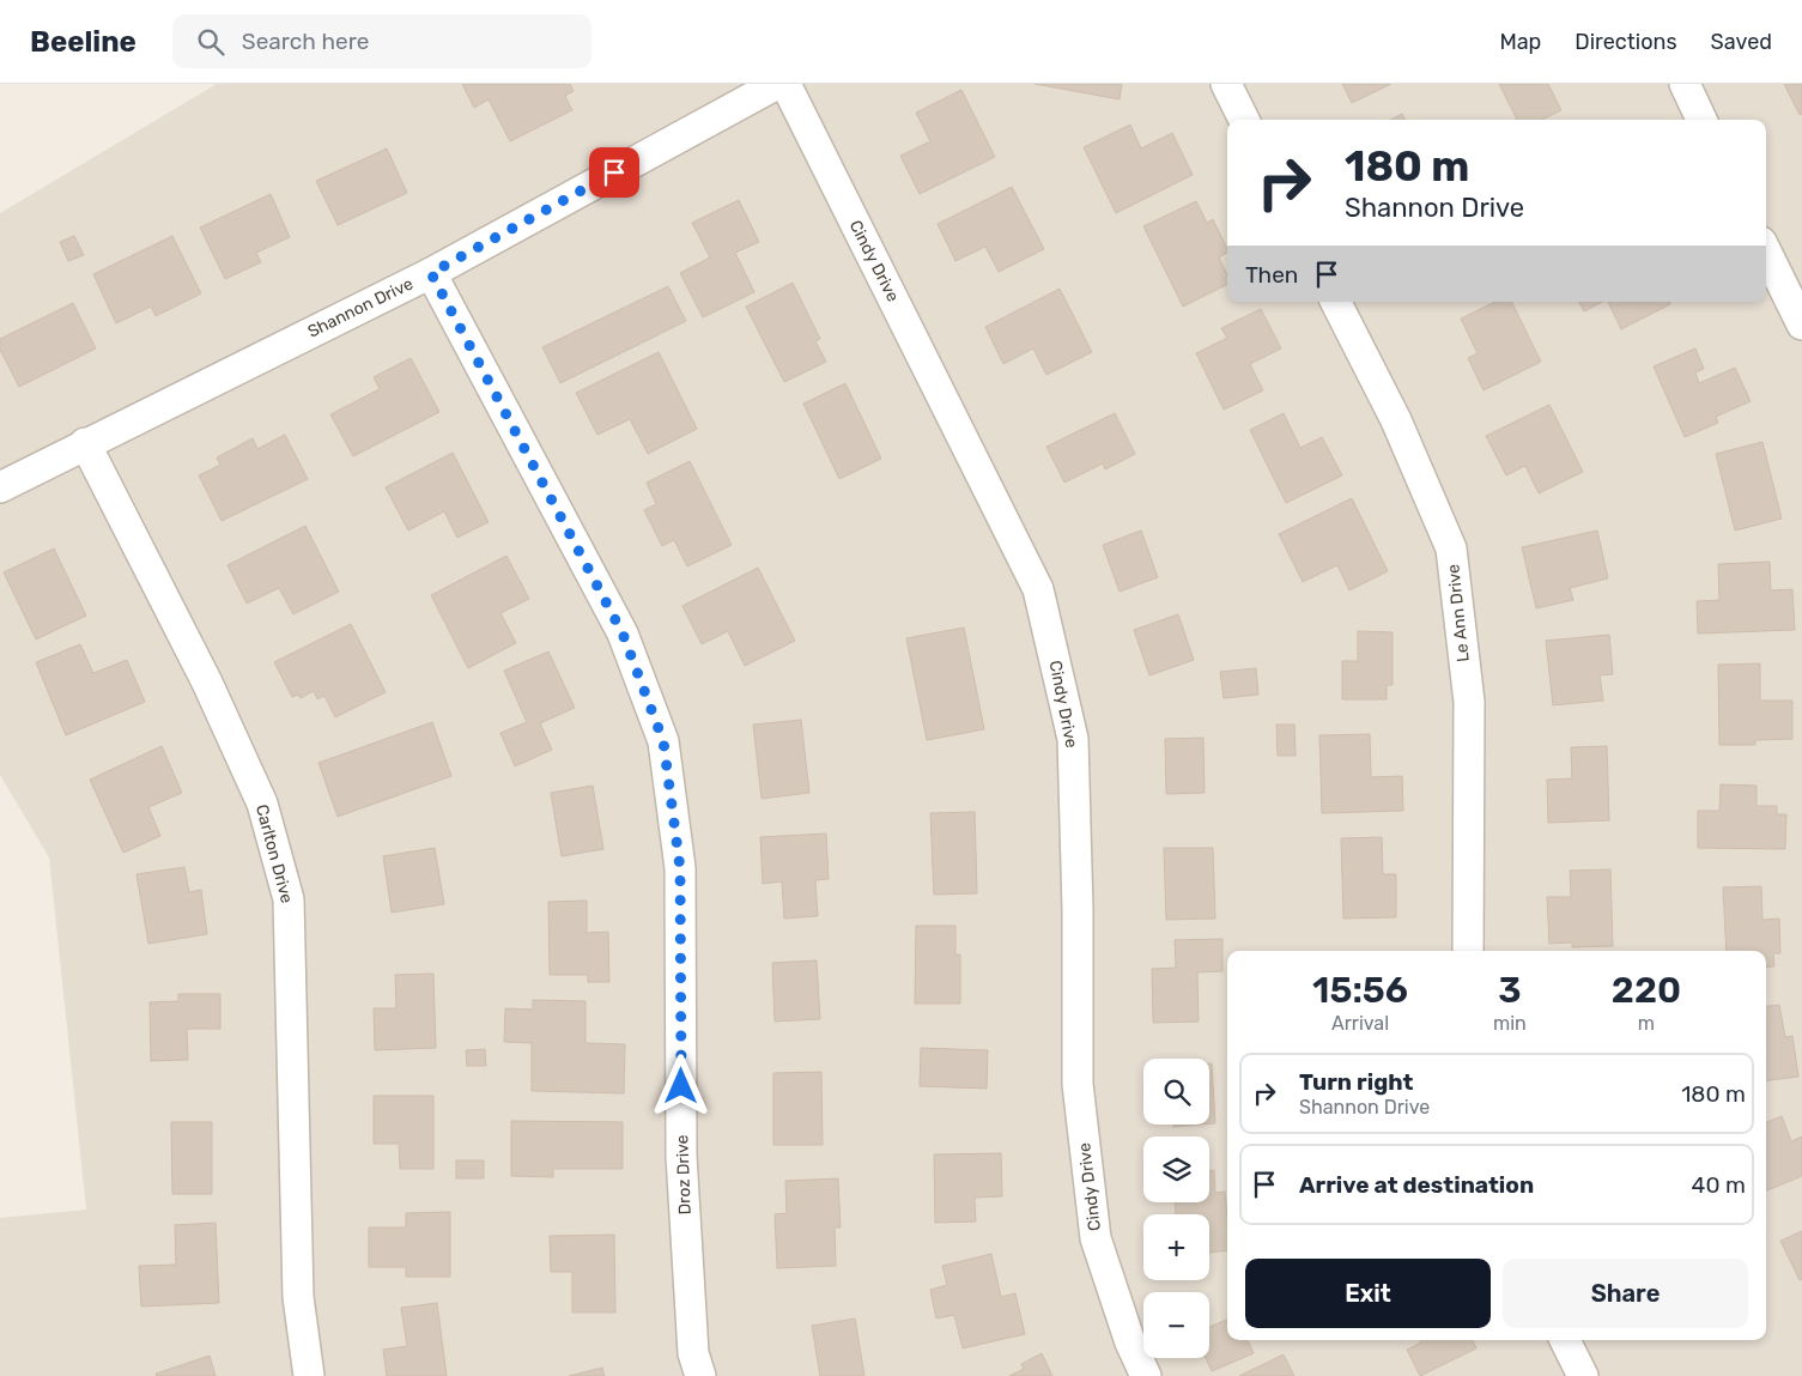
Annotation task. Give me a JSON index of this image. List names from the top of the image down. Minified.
{"streets":{"street":["Cindy Drive","Shannon Drive","Le Ann Drive","Carlton Drive","Droz Drive"]},"crossings":[["Shannon Drive","Carlton Drive"],["Shannon Drive","Droz Drive"]],"page":{"header":"Beeline","search":"Search here","nav":["Map","Directions","Saved"],"turn":["180 m","Shannon Drive"],"then":"Then","eta":["15:56","Arrival","3","min","220","m"],"list":[{"name":"Turn right","note":"Shannon Drive","value":"180 m"},{"name":"Arrive at destination","value":"40 m"}],"map_buttons":["+","−"],"buttons":["Exit","Share"]}}
